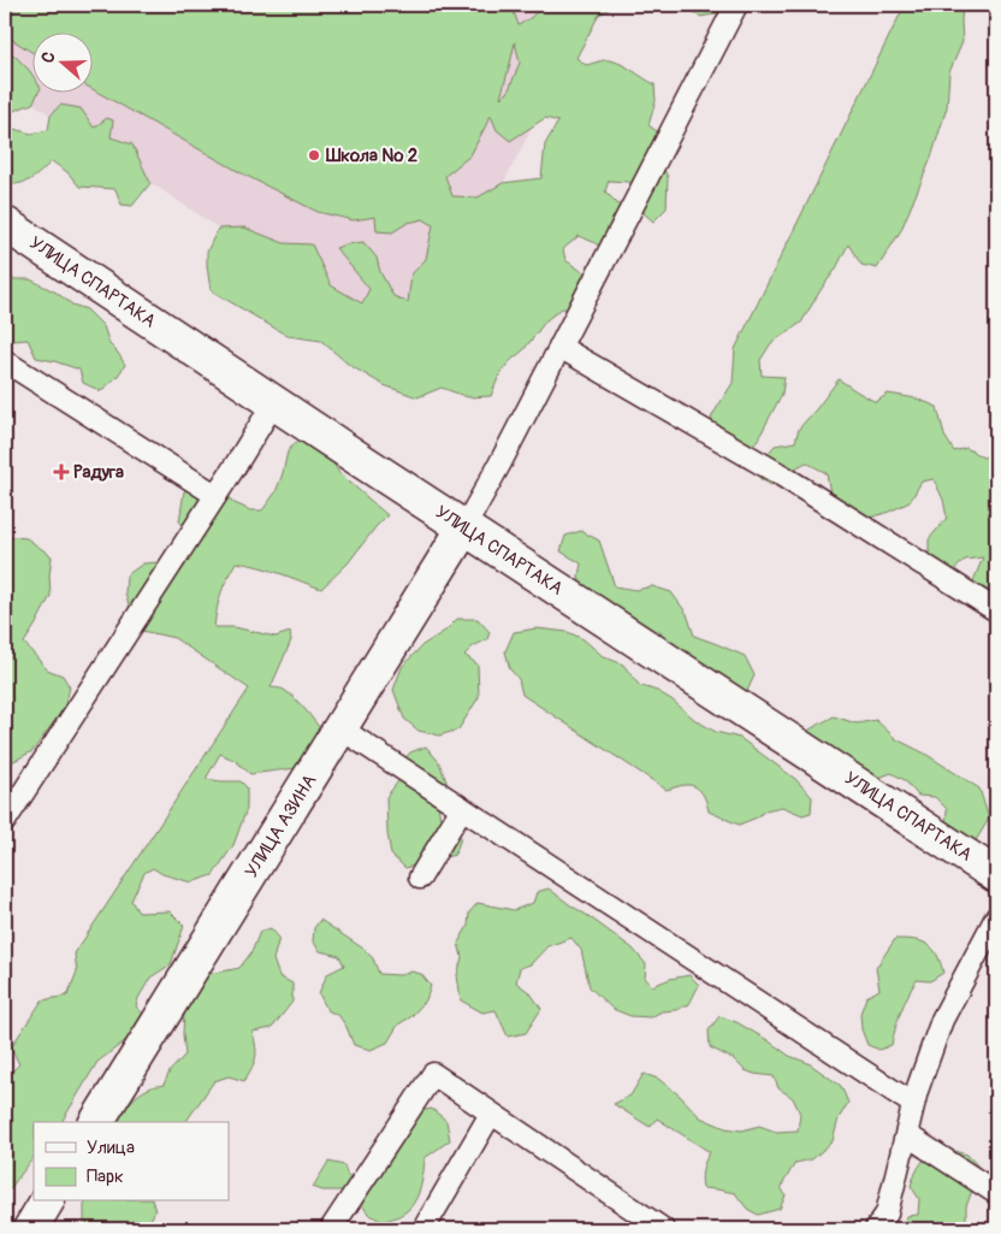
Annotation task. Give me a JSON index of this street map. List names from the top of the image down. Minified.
{"streets":{"street":["УЛИЦА СПАРТАКА","УЛИЦА АЗИНА"]},"crossings":[["УЛИЦА СПАРТАКА","УЛИЦА АЗИНА"]],"places":{"other":["Школа № 2"],"health":["Радуга"]},"legend":["Улица","Парк"],"north":"left"}
